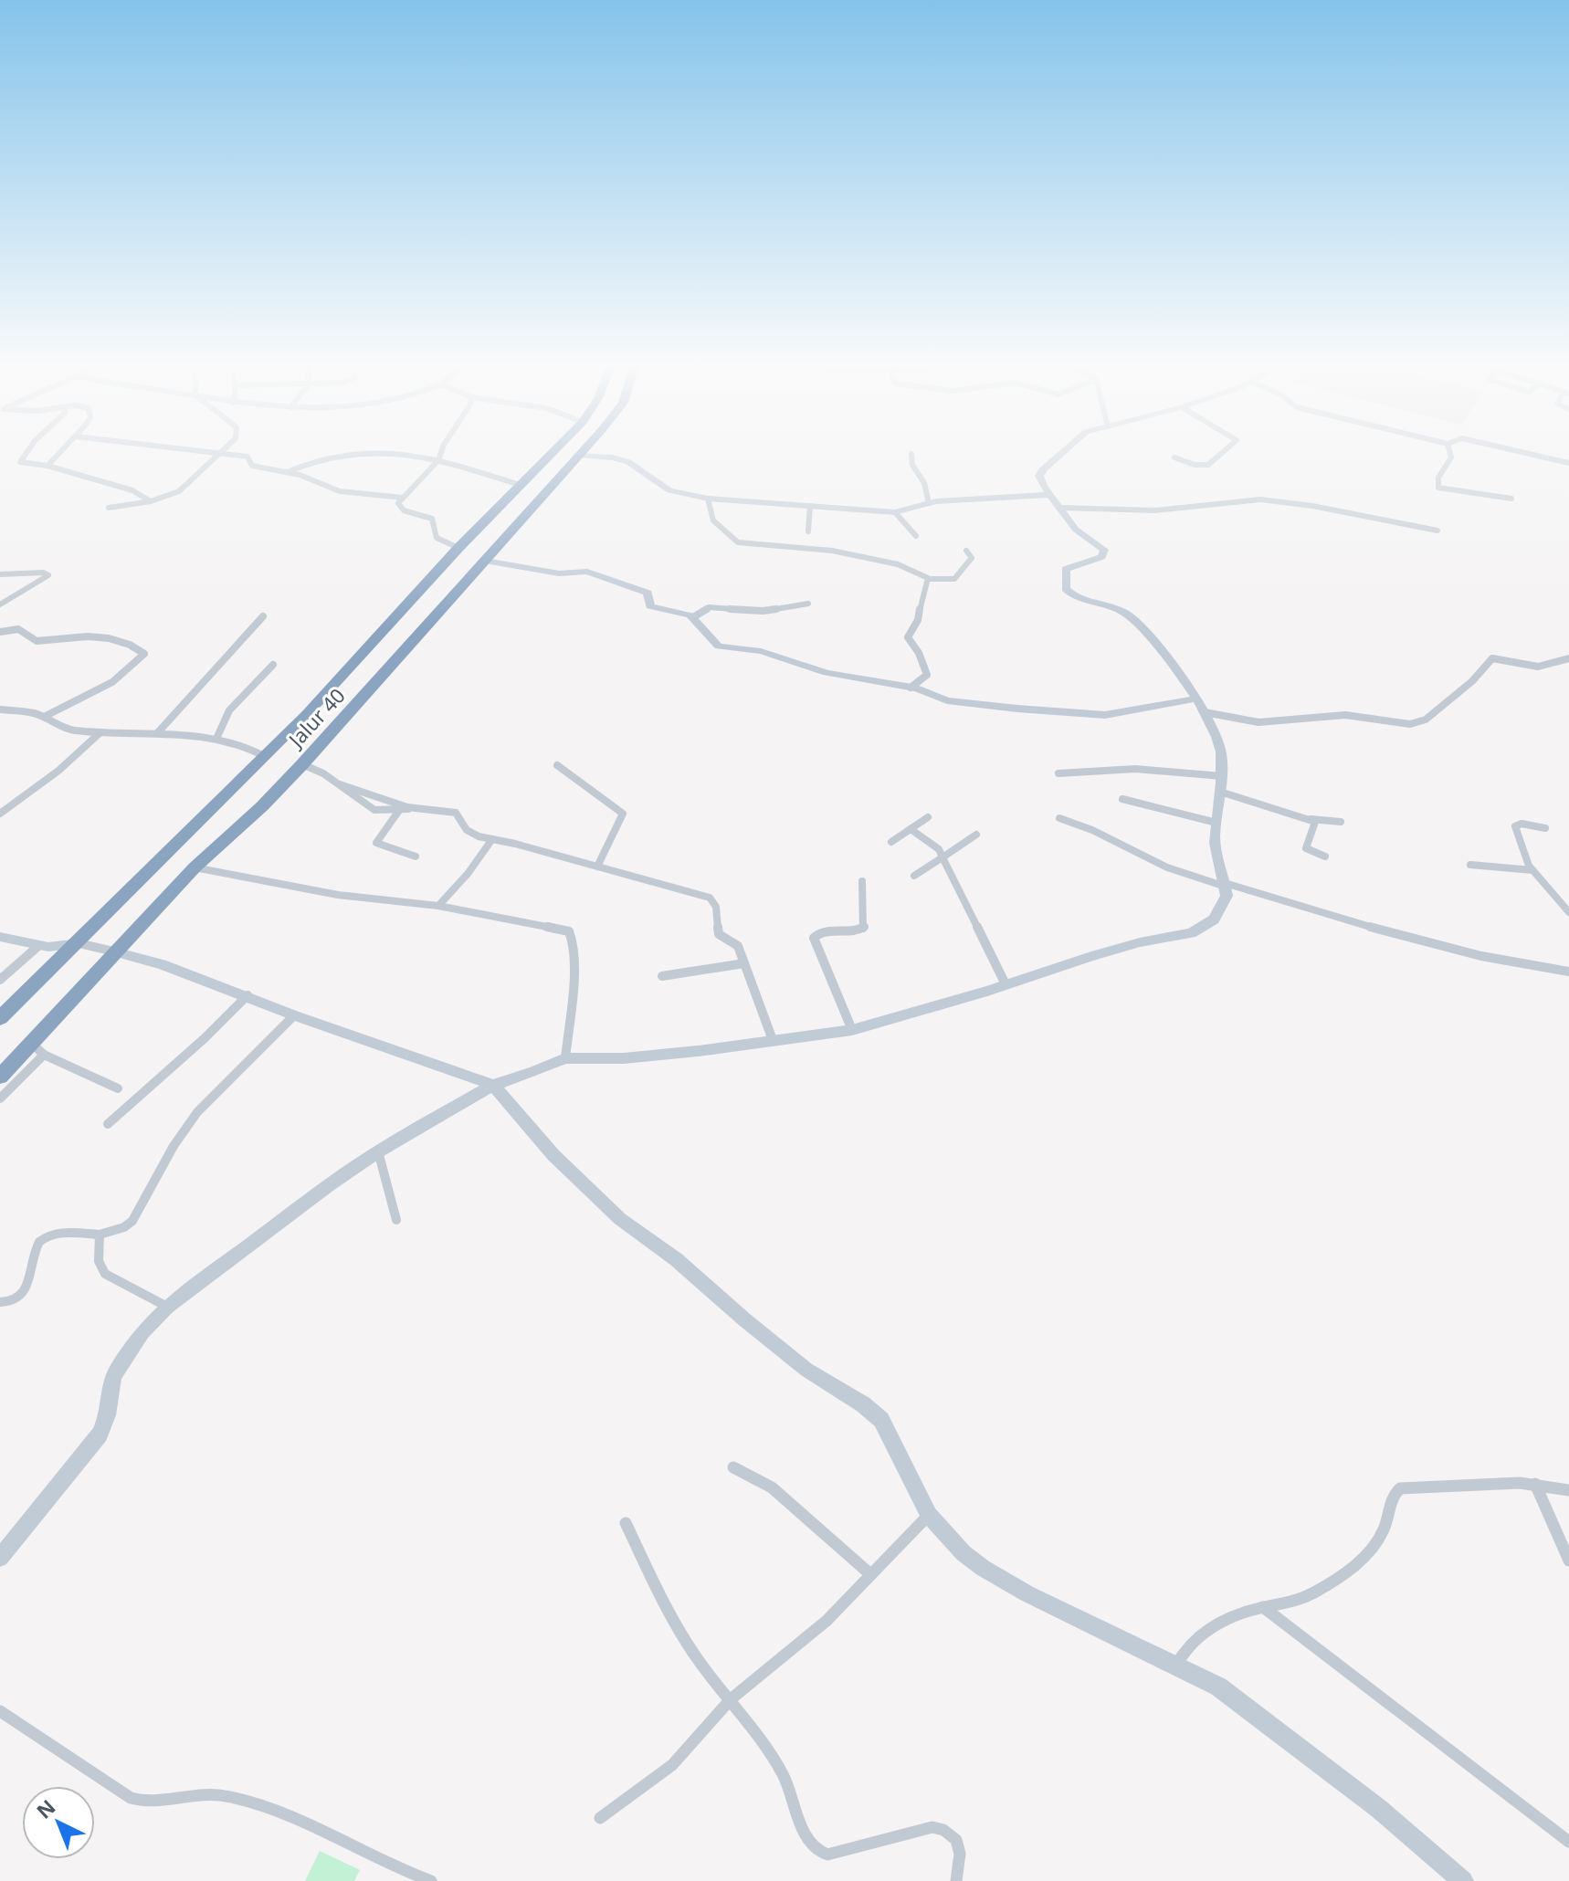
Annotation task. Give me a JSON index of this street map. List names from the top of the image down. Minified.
{"streets":{"highway":["Jalur 40"]},"north":"top left"}
